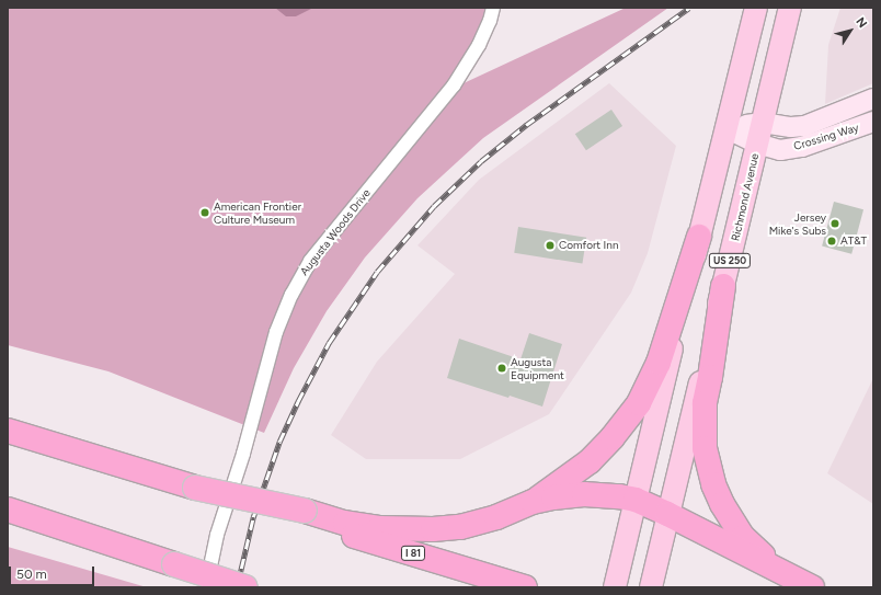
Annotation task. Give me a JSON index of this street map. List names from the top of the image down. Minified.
{"streets":{"highway":["I 81"],"main road":["Richmond Avenue","US 250"],"street":["Crossing Way","Augusta Woods Drive"]},"crossings":[["Crossing Way","Richmond Avenue"],["Crossing Way","US 250"],["Richmond Avenue","US 250"]],"places":["American Frontier Culture Museum","Jersey Mike's Subs","AT&T","Comfort Inn","Augusta Equipment"],"scale_bar":"50 m","north":"top right"}
